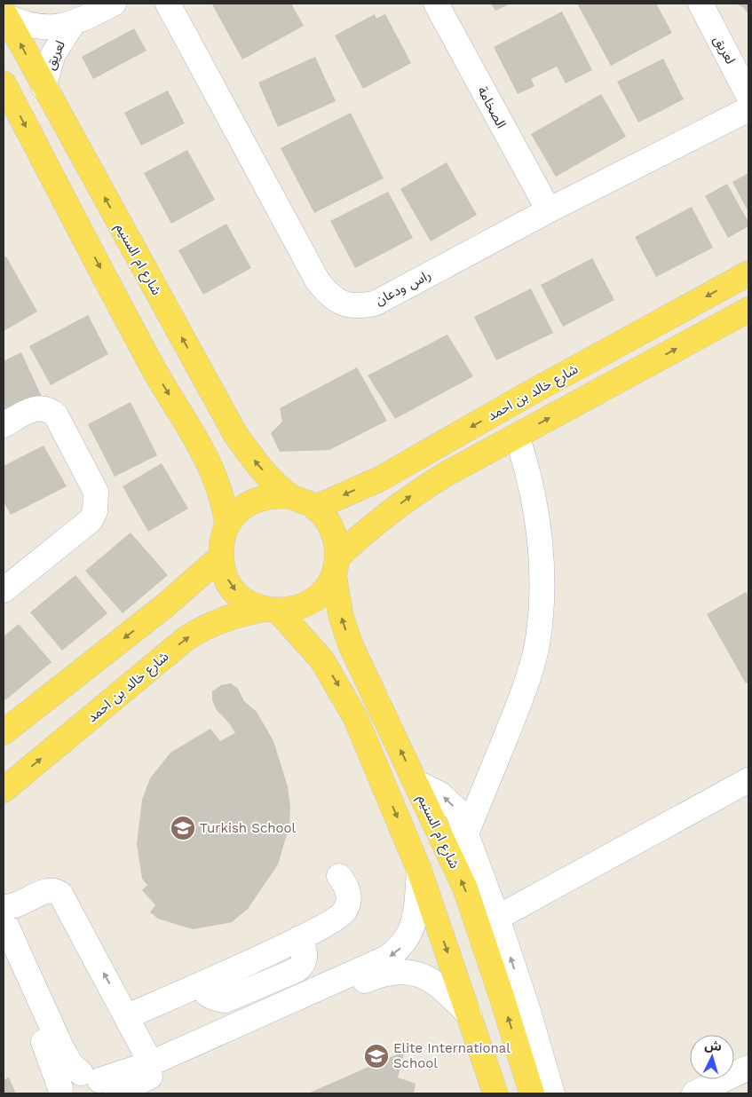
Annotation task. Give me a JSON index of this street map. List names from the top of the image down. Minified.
{"streets":{"main road":["شارع ام السنيم","شارع خالد بن احمد"],"street":["لعريق","الصخامة","راس ودعان"]},"crossings":[["لعريق","شارع ام السنيم"],["الصخامة","راس ودعان"],["شارع ام السنيم","شارع خالد بن احمد"]],"places":{"school or university":["Turkish School","Elite International School"]},"north":"top"}
